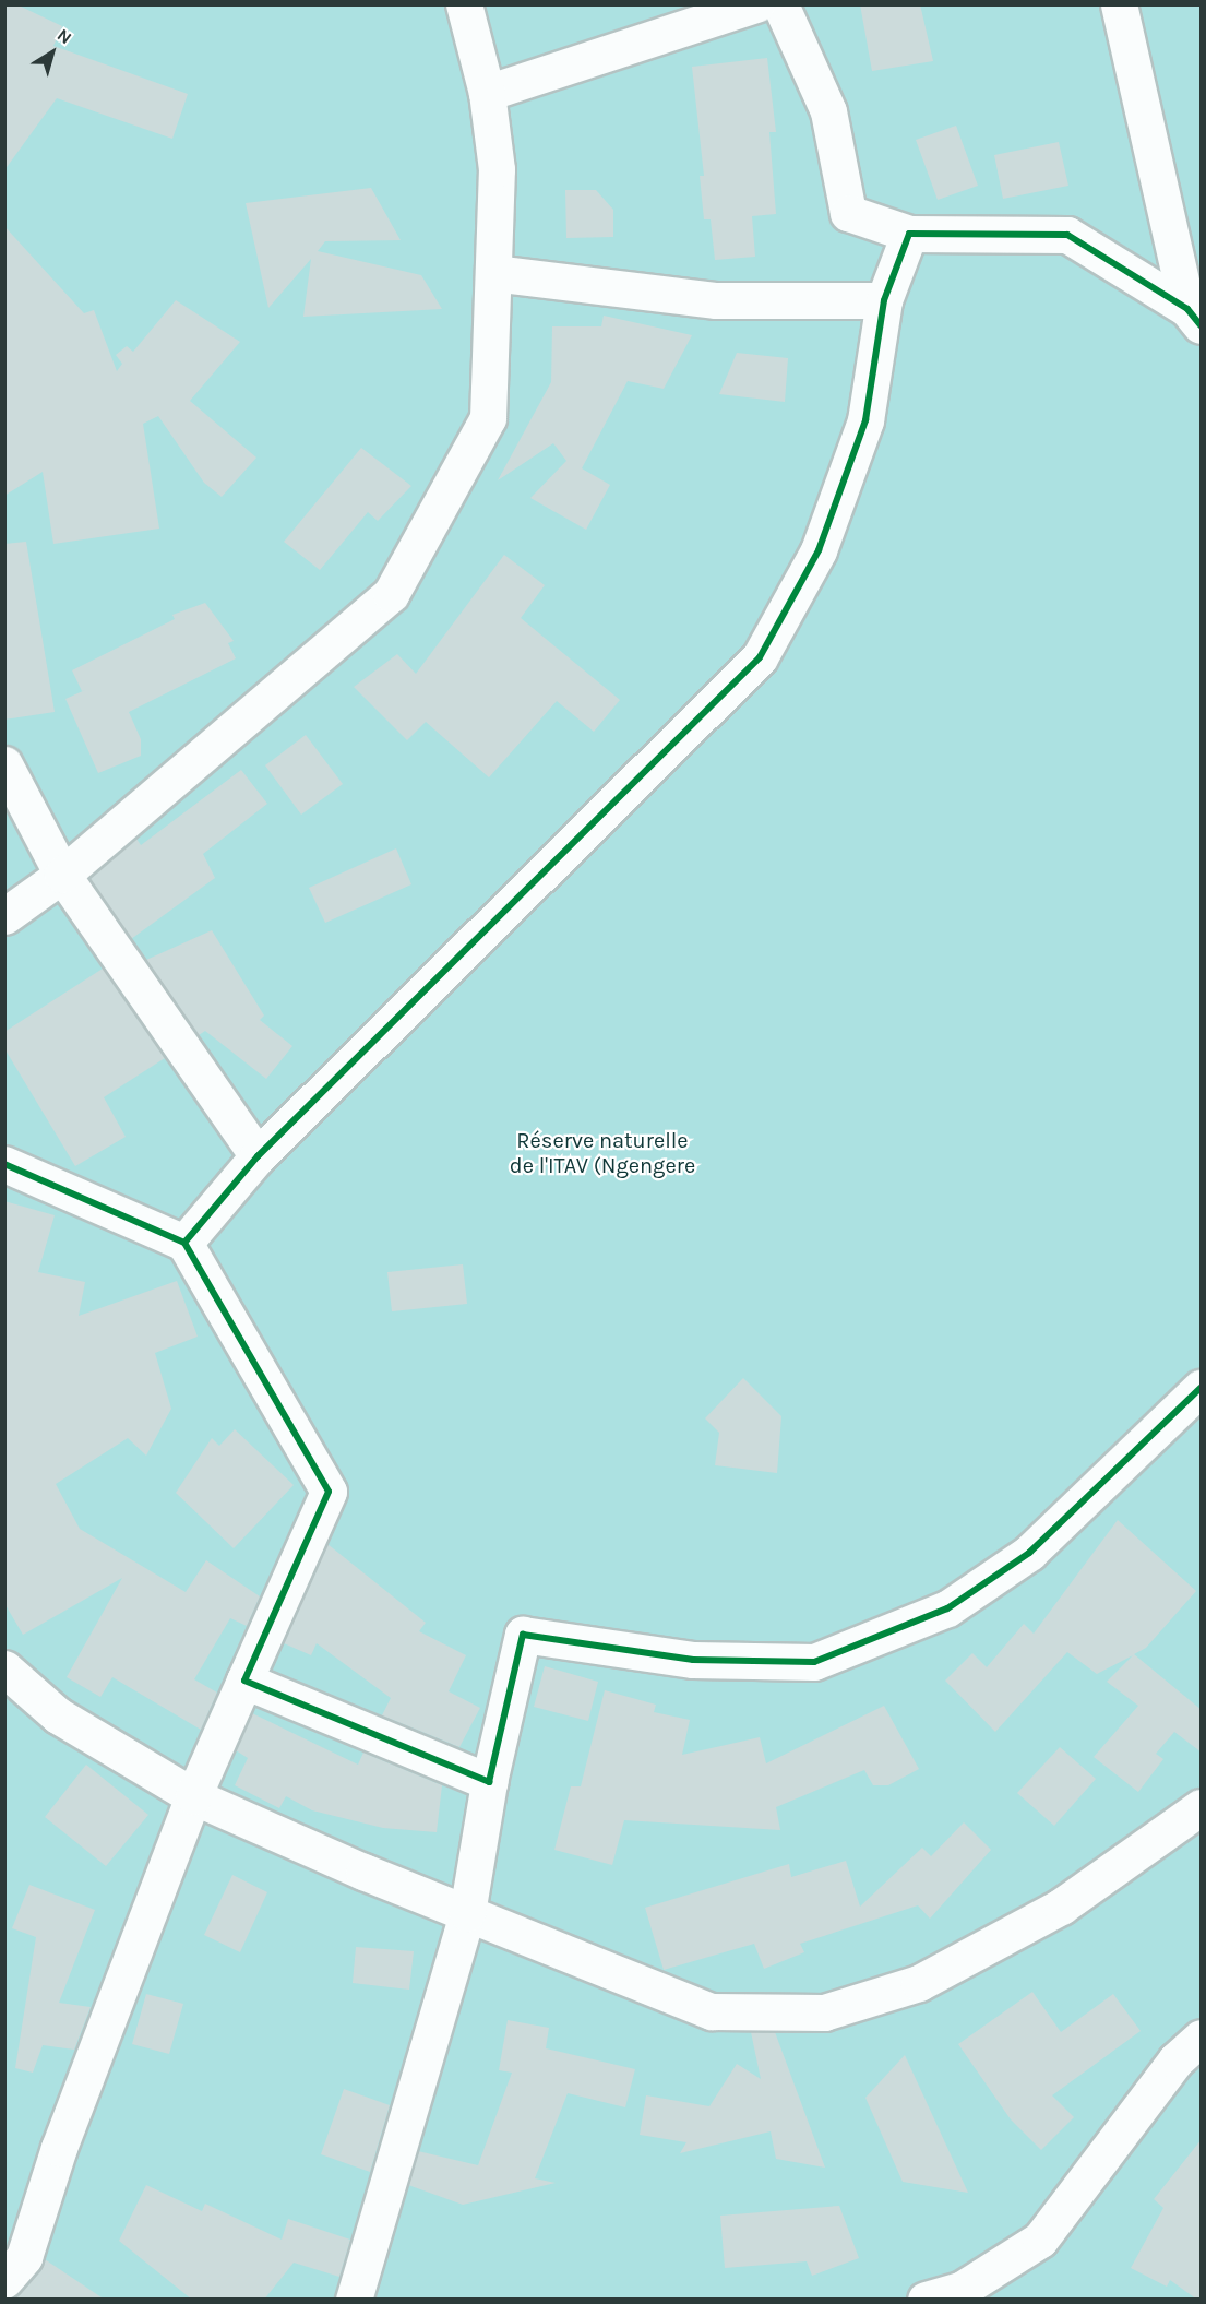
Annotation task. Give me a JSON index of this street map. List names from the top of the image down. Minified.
{"parks":["Réserve naturelle de l'ITAV (Ngengere"],"north":"top right"}
